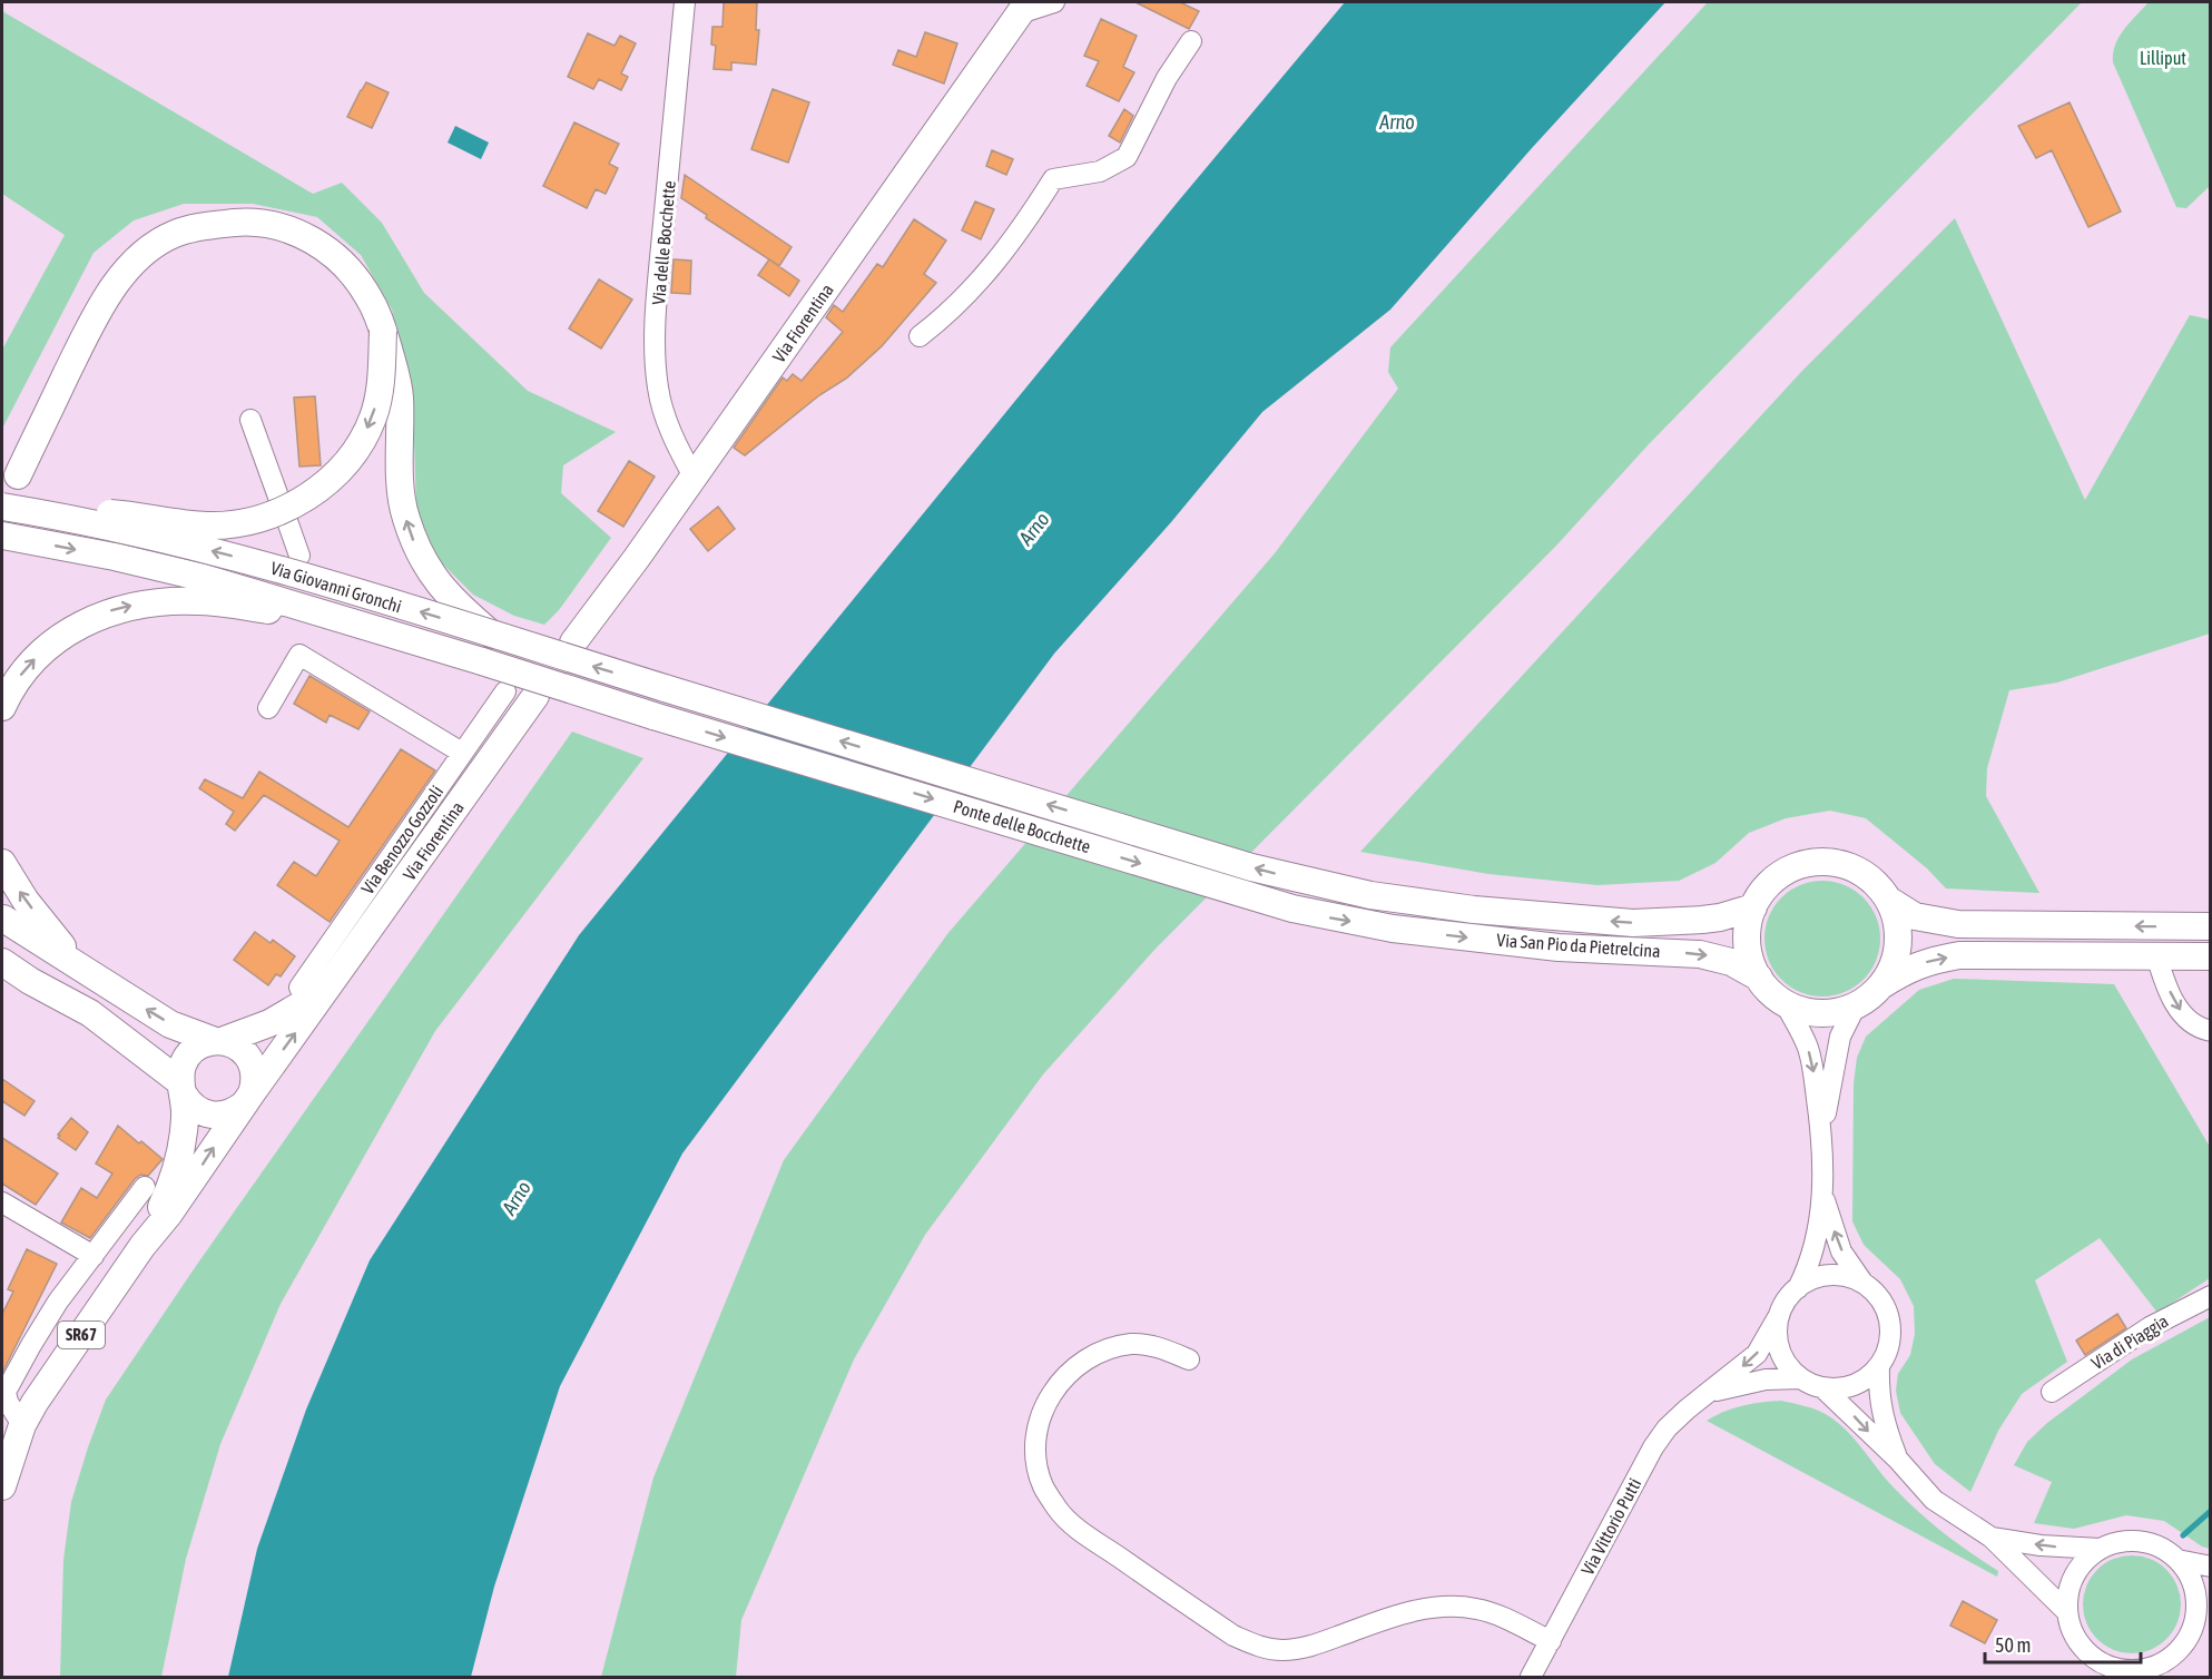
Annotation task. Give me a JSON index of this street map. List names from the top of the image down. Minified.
{"streets":{"main road":["Via Fiorentina","Via Giovanni Gronchi","Ponte delle Bocchette","Via San Pio da Pietrelcina","SR67"],"street":["Via delle Bocchette","Via Benozzo Gozzoli","Via di Piaggia","Via Vittorio Putti"]},"crossings":[["Via delle Bocchette","Via Fiorentina"],["Via Giovanni Gronchi","Ponte delle Bocchette"],["Ponte delle Bocchette","Via San Pio da Pietrelcina"]],"water":["Arno"],"parks":["Lilliput"],"scale_bar":"50 m"}
